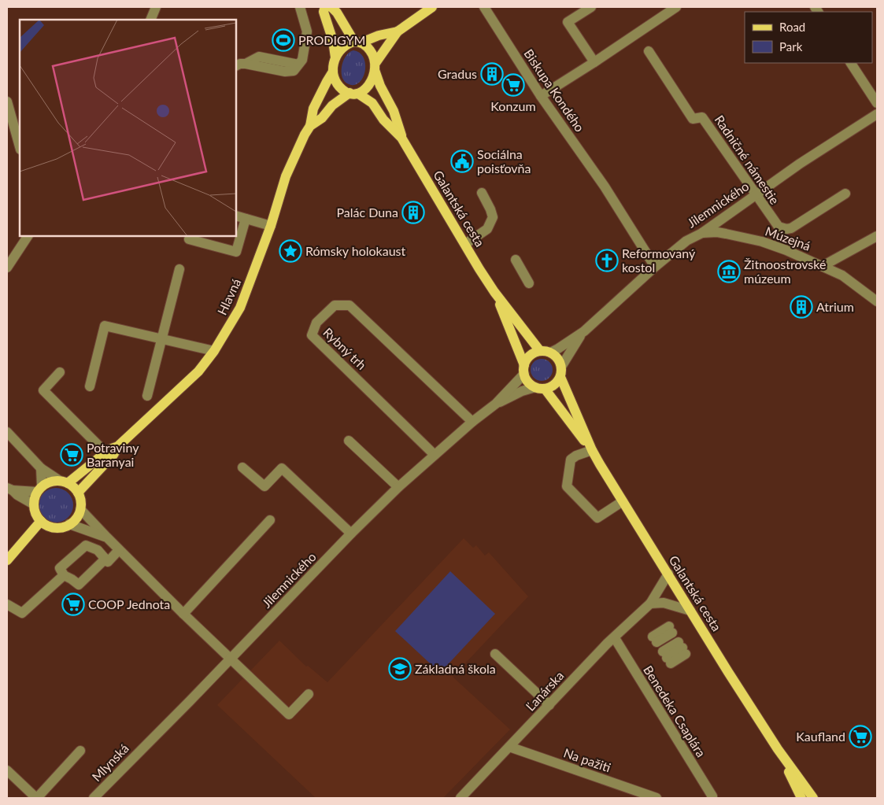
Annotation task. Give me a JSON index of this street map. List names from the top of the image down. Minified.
{"streets":{"main road":["Galantská cesta","Hlavná"],"street":["Biskupa Kondého","Radničné námestie","Jilemnického","Múzejná","Rybný trh","Ľanárska","Benedeka Csaplára","Na pažiti","Mlynská"]},"crossings":[["Biskupa Kondého","Jilemnického"],["Radničné námestie","Jilemnického"],["Jilemnického","Galantská cesta"],["Jilemnického","Múzejná"],["Jilemnického","Rybný trh"],["Jilemnického","Mlynská"],["Galantská cesta","Ľanárska"],["Ľanárska","Benedeka Csaplára"],["Ľanárska","Na pažiti"]],"places":{"sports":["PRODIGYM"],"building":["Gradus","Palác Duna","Atrium"],"supermarket":["Konzum","Potraviny Baranyai","COOP Jednota","Kaufland"],"public building":["Sociálna poisťovňa"],"place":["Rómsky holokaust"],"church":["Reformovaný kostol"],"museum":["Žitnoostrovské múzeum"],"school or university":["Základná škola"]},"legend":["Road","Park"]}
